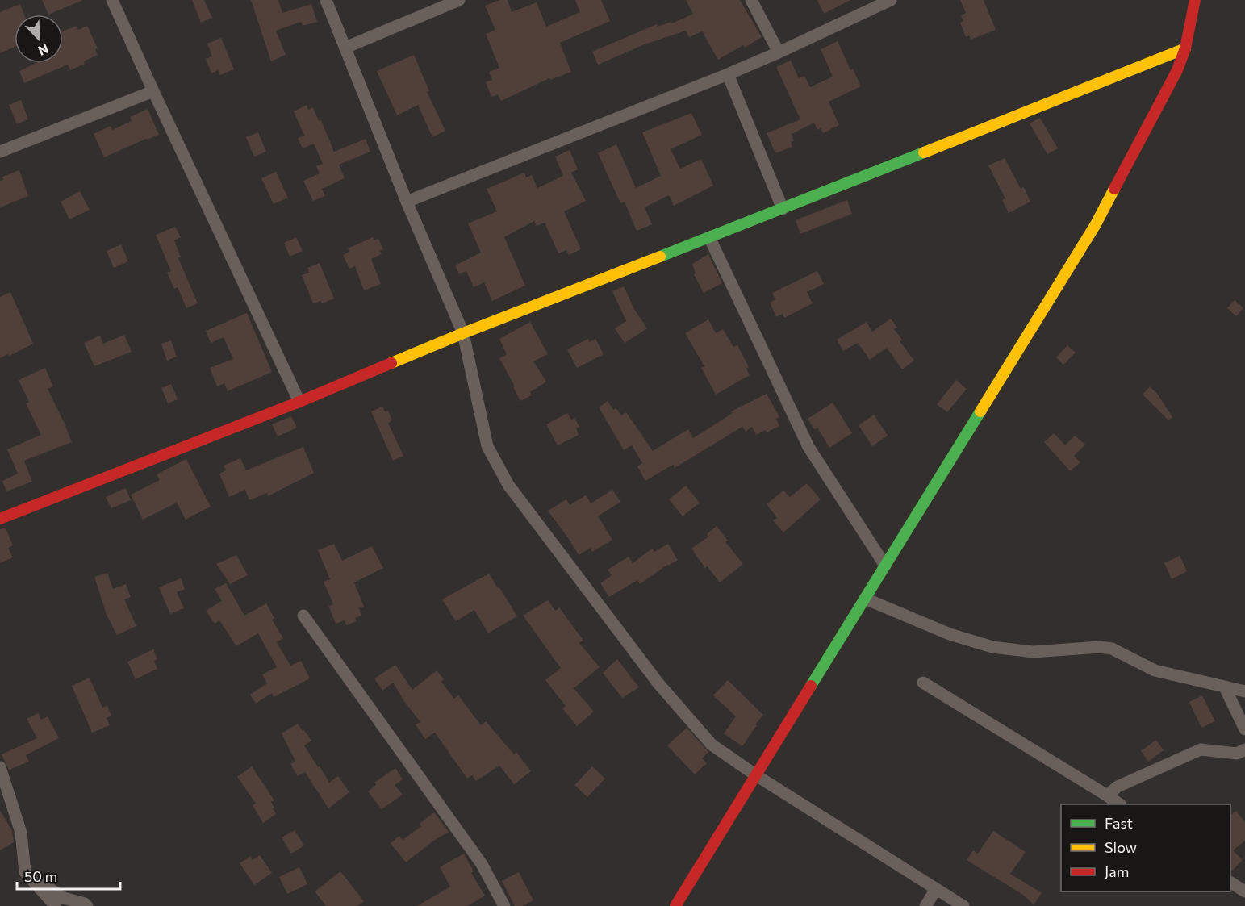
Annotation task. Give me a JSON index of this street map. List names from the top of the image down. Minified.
{"legend":["Fast","Slow","Jam"],"scale_bar":"50 m","north":"bottom right"}
